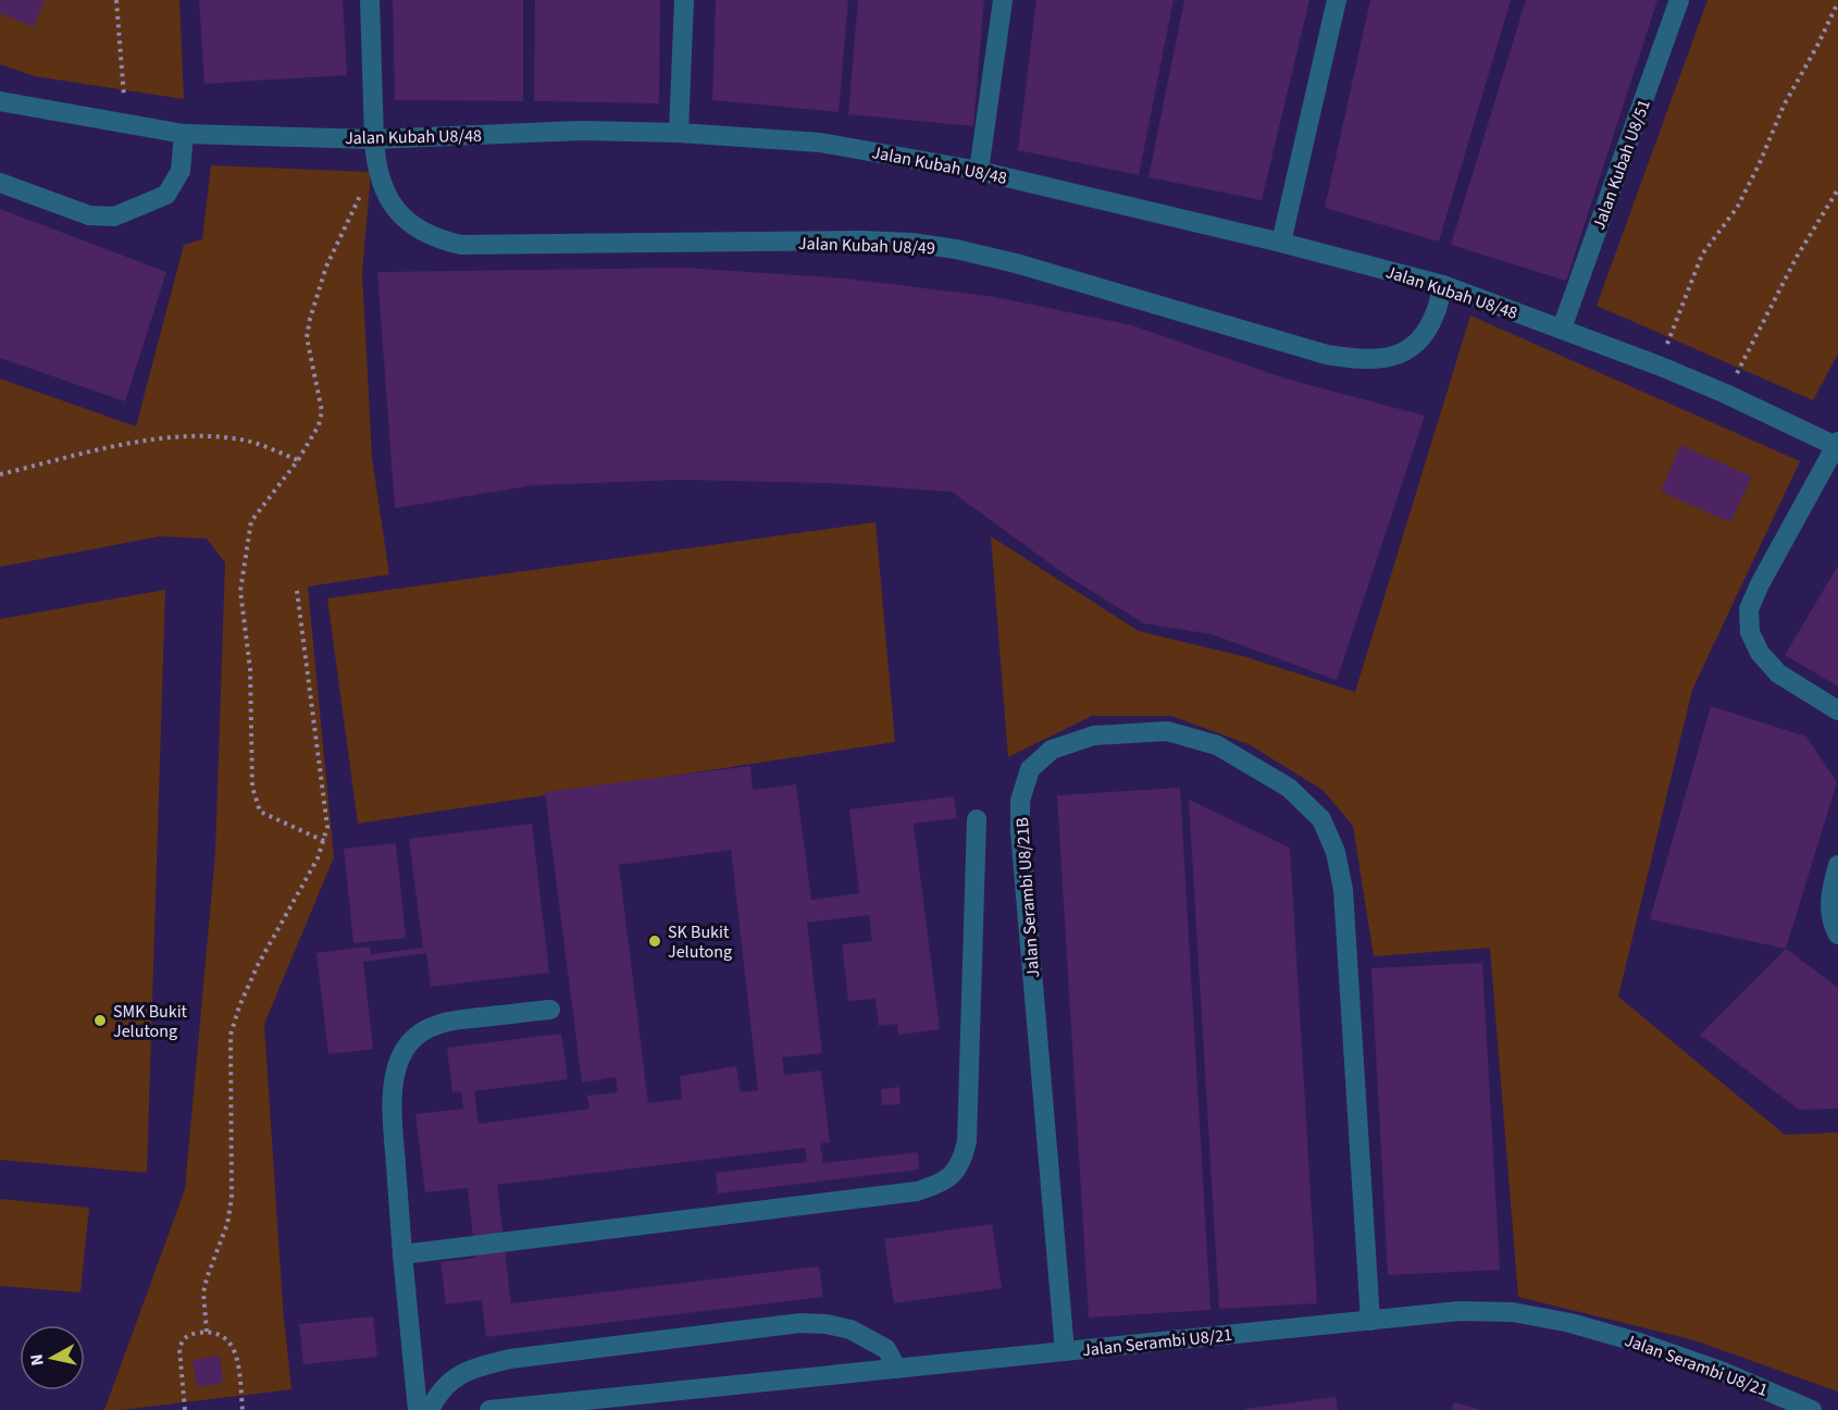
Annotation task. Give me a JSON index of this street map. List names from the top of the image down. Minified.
{"streets":{"street":["Jalan Kubah U8/48","Jalan Kubah U8/51","Jalan Kubah U8/49","Jalan Serambi U8/21B","Jalan Serambi U8/21"]},"crossings":[["Jalan Kubah U8/48","Jalan Kubah U8/51"],["Jalan Kubah U8/48","Jalan Kubah U8/49"],["Jalan Serambi U8/21B","Jalan Serambi U8/21"]],"places":["SK Bukit Jelutong","SMK Bukit Jelutong"],"north":"left"}
